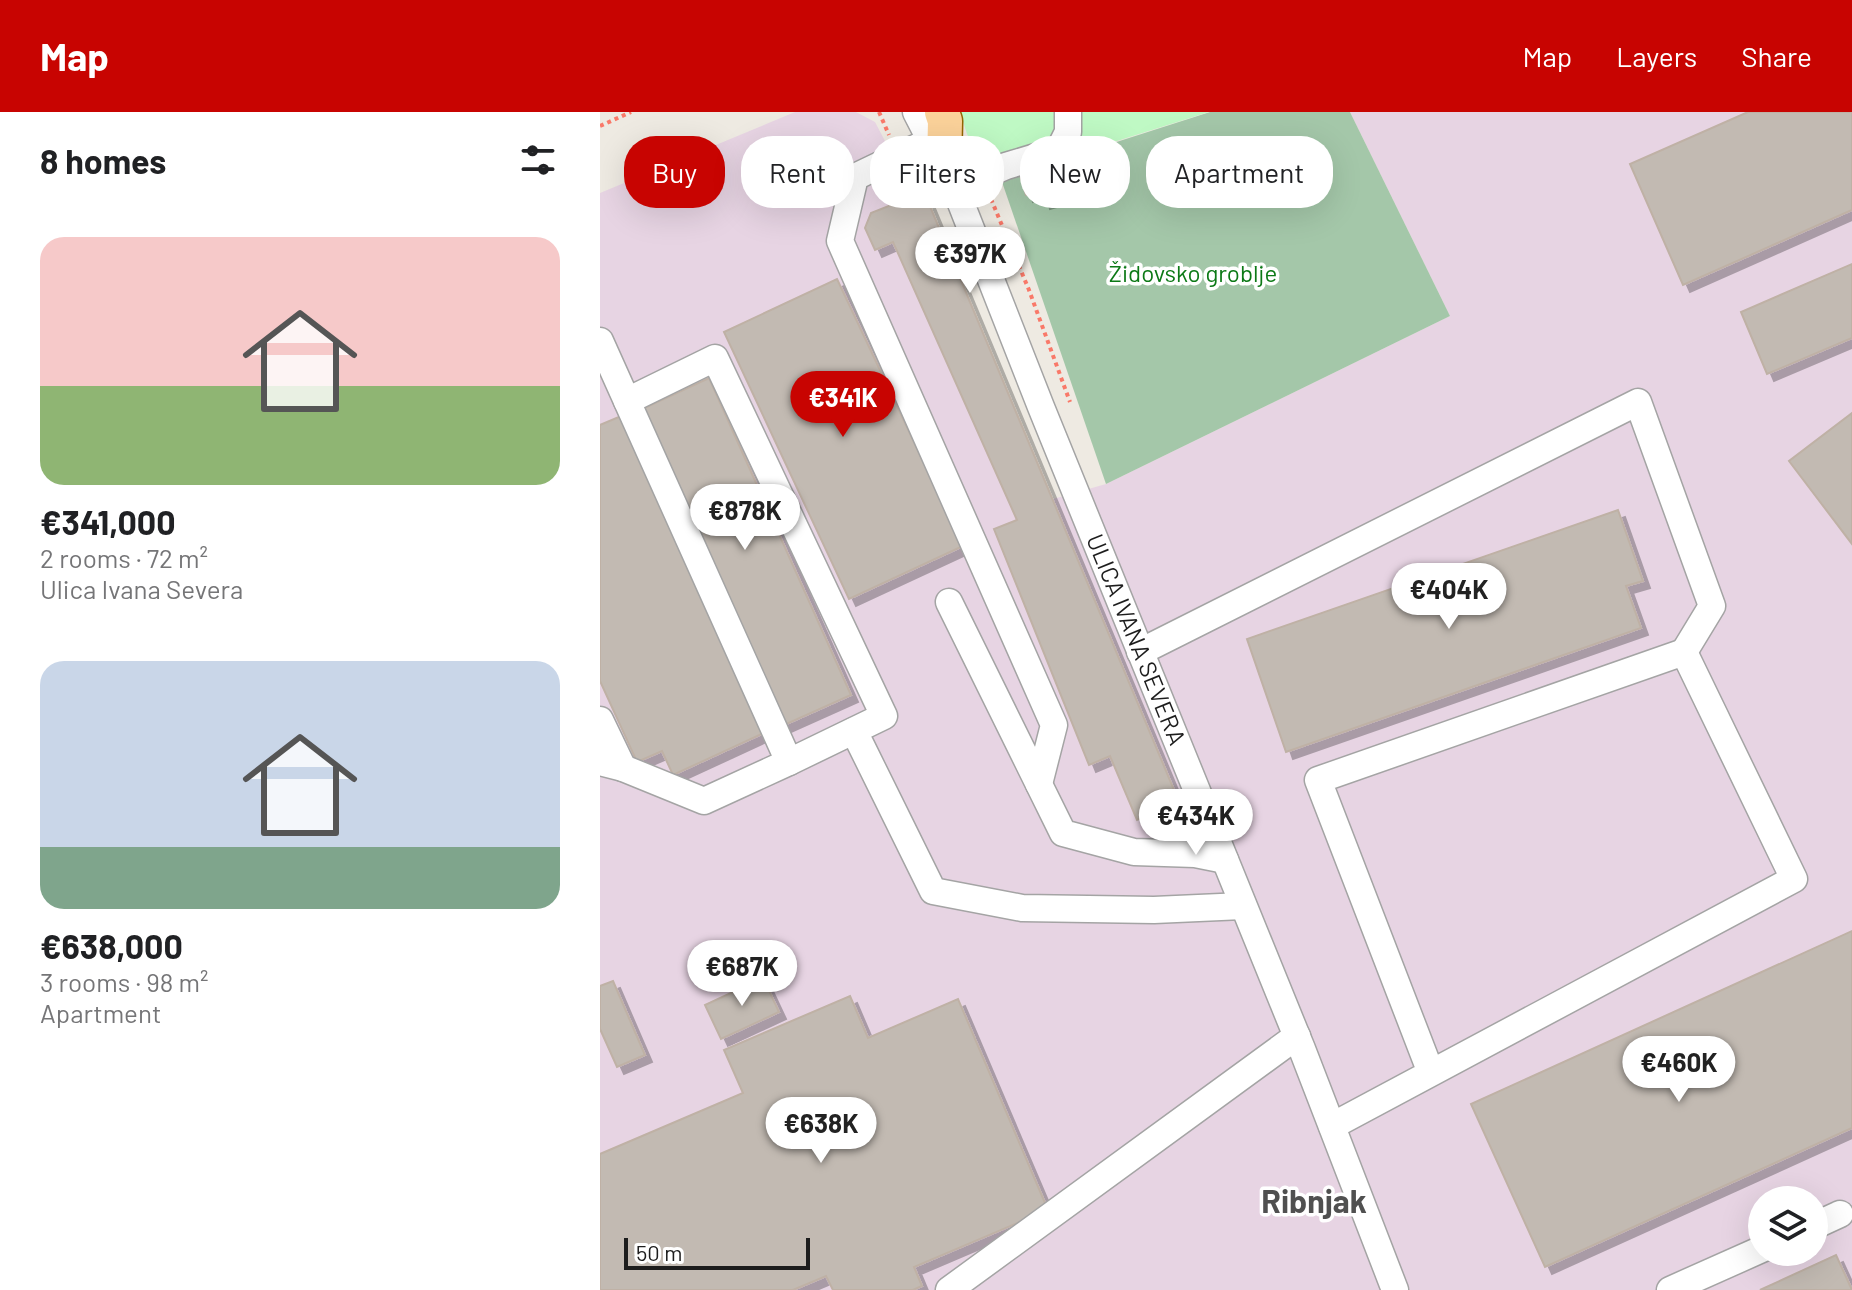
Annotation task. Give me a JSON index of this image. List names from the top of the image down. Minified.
{"streets":{"street":["ULICA IVANA SEVERA"]},"districts":["Ribnjak"],"parks":["Židovsko groblje"],"scale_bar":"50 m","page":{"header":"Map","nav":["Map","Layers","Share"],"heading":"8 homes","chip":["Buy","Rent","Filters","New","Apartment"],"list":[{"name":"€341,000","note":"2 rooms · 72 m² · Ulica Ivana Severa"},{"name":"€638,000","note":"3 rooms · 98 m² · Apartment"}],"price":["€397K","€341K","€878K","€404K","€434K","€687K","€460K","€638K"],"scale":"50 m"}}
